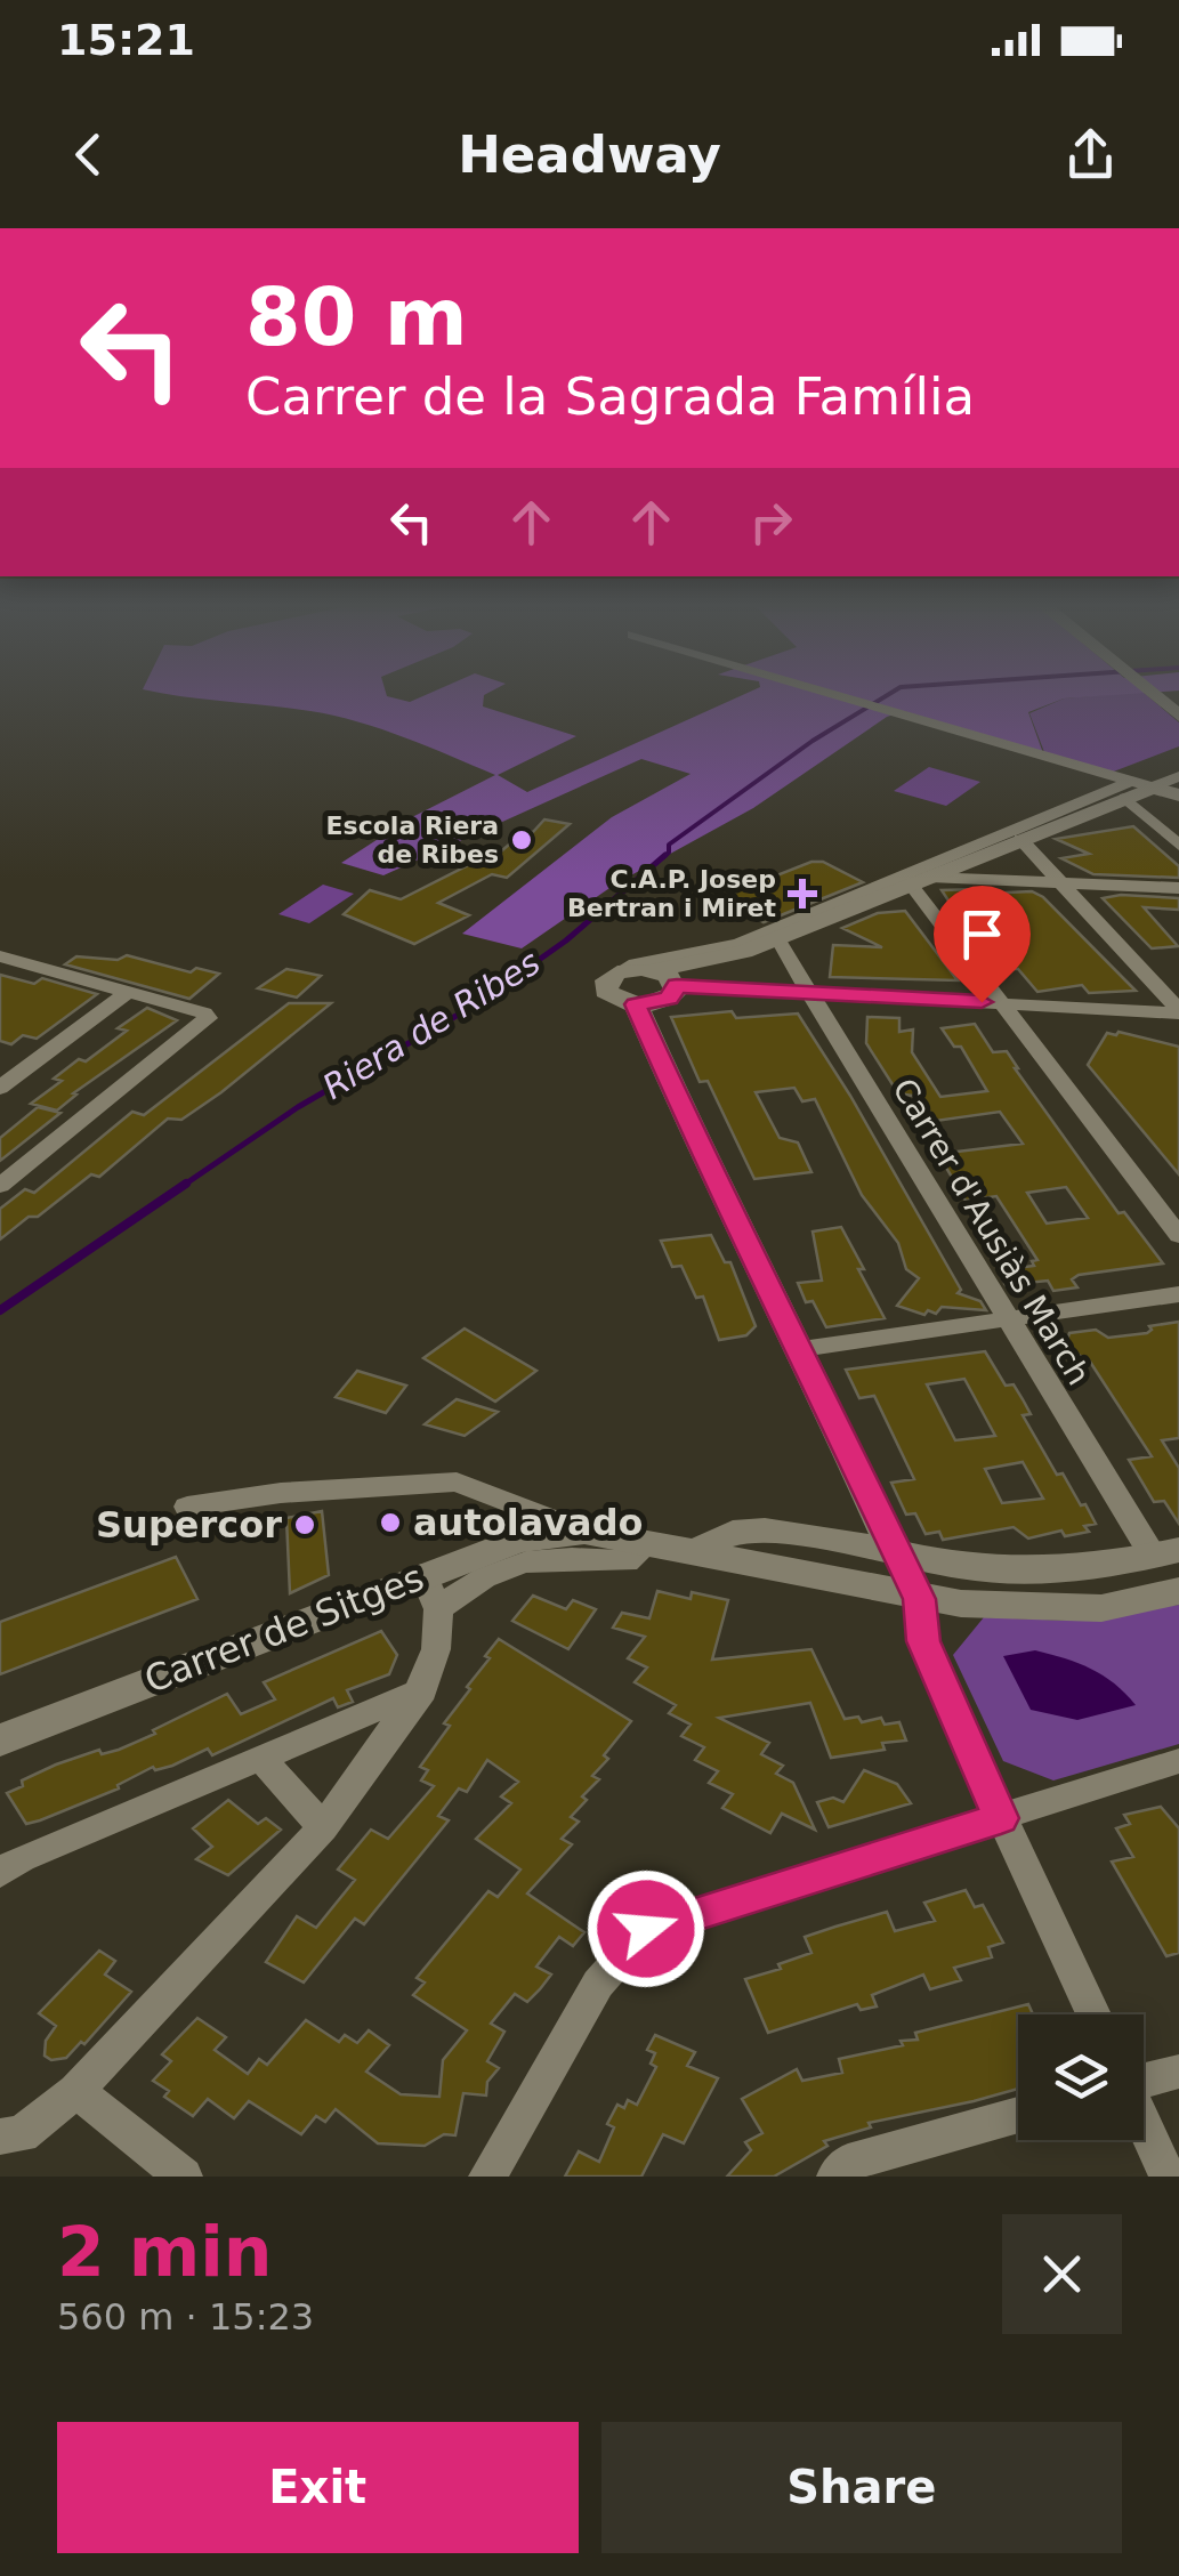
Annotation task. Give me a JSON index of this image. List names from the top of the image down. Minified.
{"streets":{"street":["Carrer d'Ausiàs March","Carrer de Sitges"]},"water":["Riera de Ribes"],"places":{"other":["Escola Riera de Ribes","autolavado","Supercor"],"health":["C.A.P. Josep Bertran i Miret"]},"page":{"status":"15:21","header":"Headway","turn":["80 m","Carrer de la Sagrada Família"],"heading":["2 min","560 m · 15:23"],"buttons":["Exit","Share"]}}
